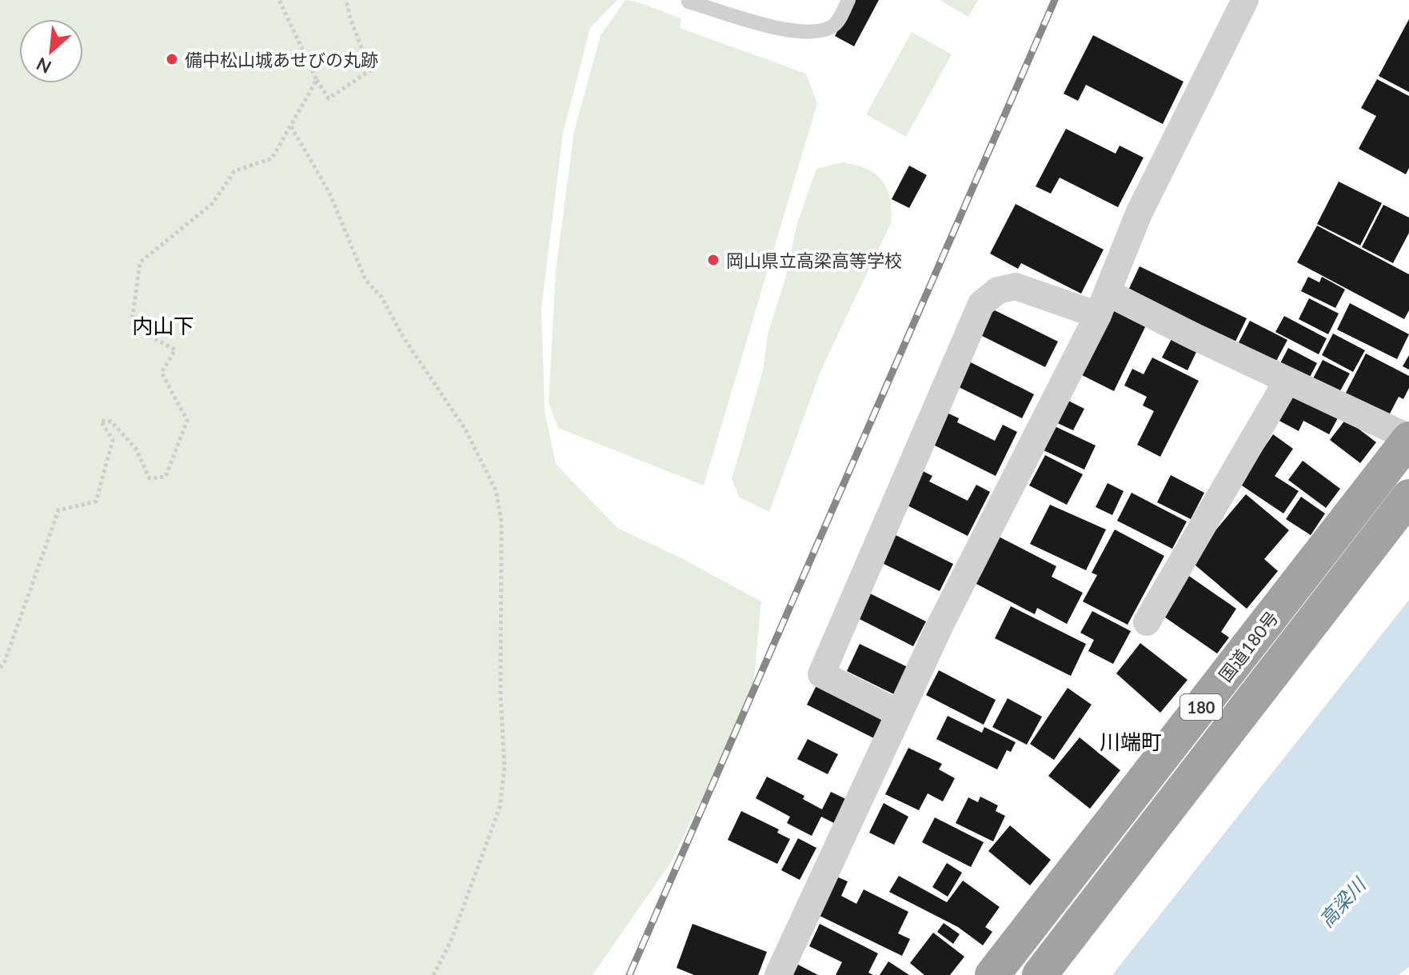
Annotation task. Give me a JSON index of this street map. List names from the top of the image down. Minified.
{"streets":{"highway":["国道180号","180"]},"districts":["内山下","川端町"],"water":["高梁川"],"places":["備中松山城あせびの丸跡","岡山県立高梁高等学校"],"north":"bottom left"}
